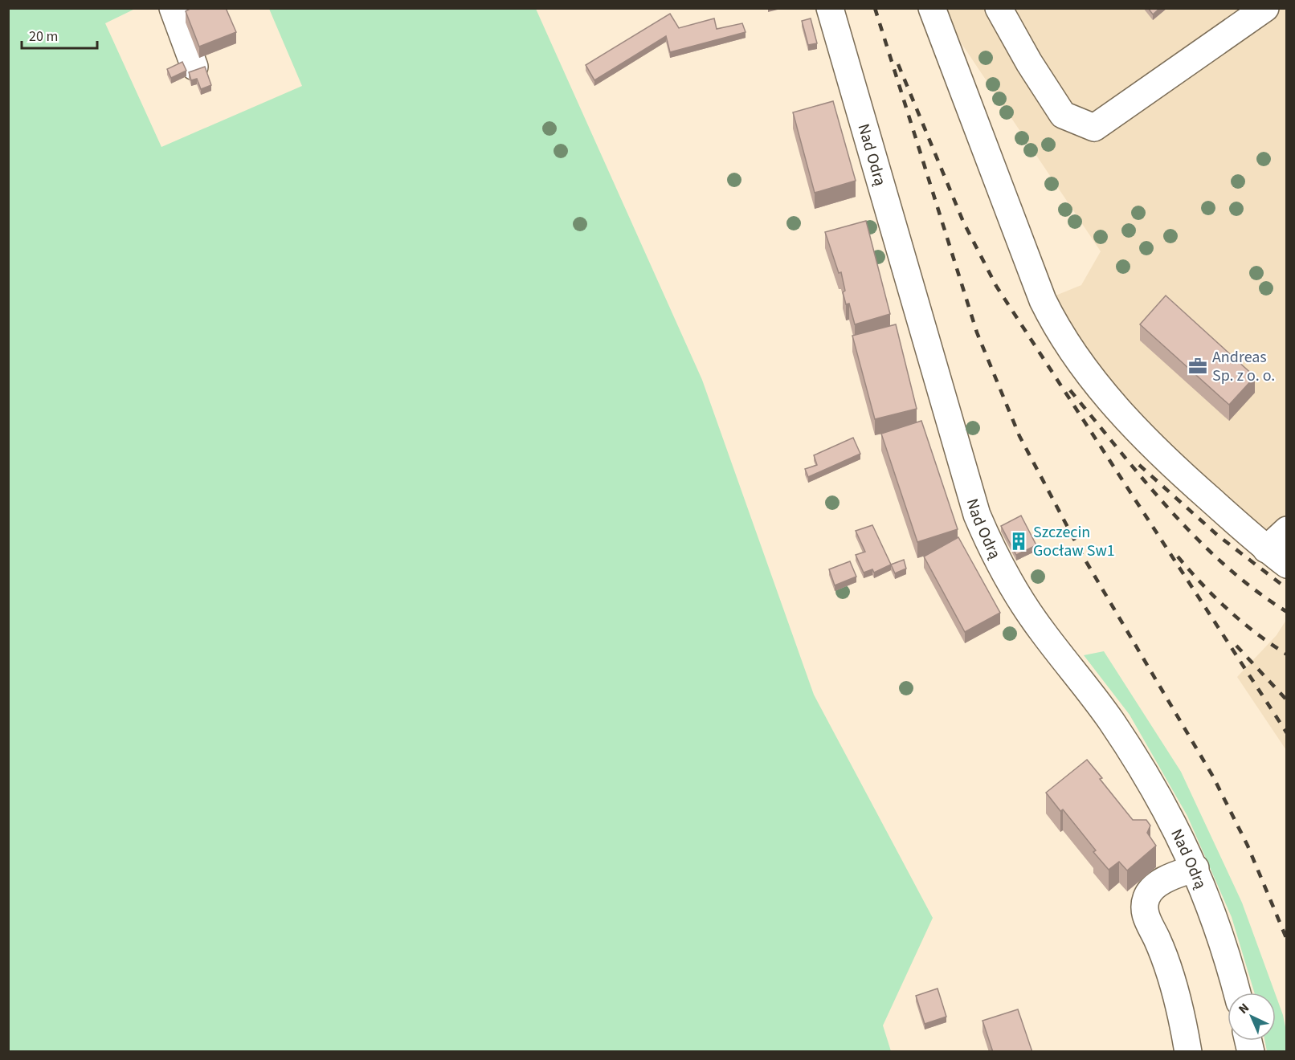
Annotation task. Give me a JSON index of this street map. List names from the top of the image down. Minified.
{"streets":{"street":["Nad Odrą"]},"places":{"office":["Andreas Sp. z o. o."],"building":["Szczecin Gocław Sw1"]},"scale_bar":"20 m","north":"top left"}
